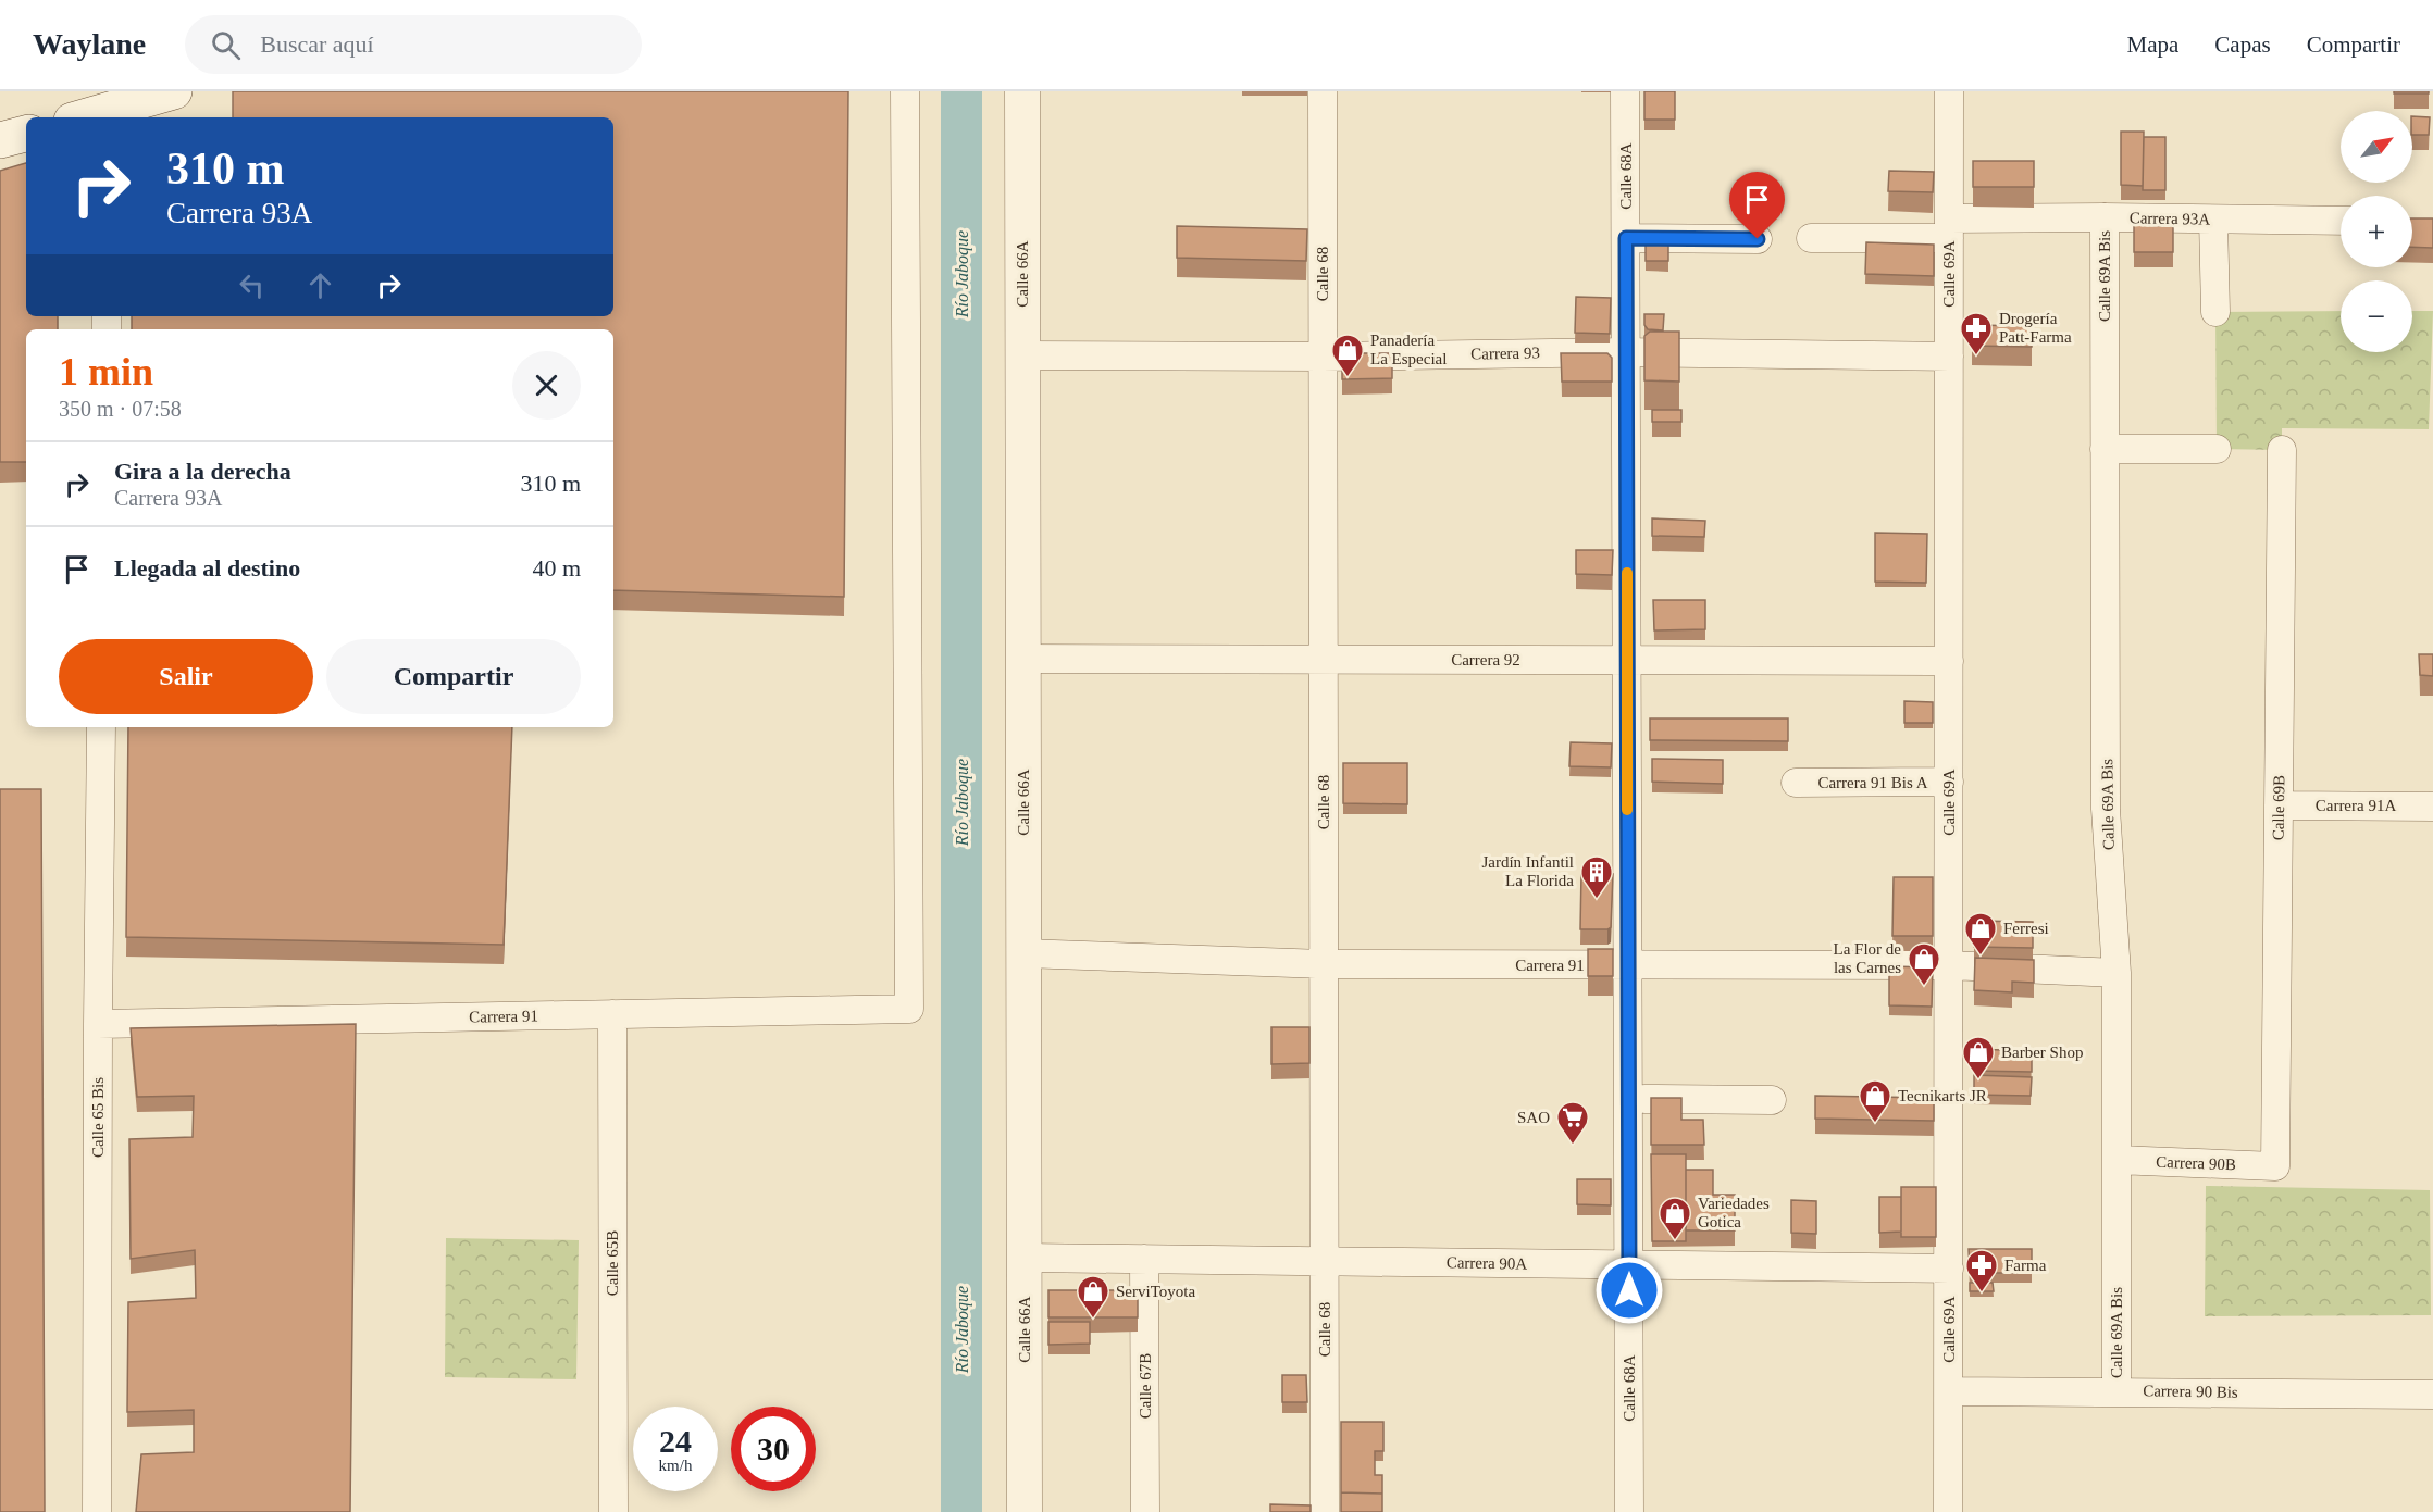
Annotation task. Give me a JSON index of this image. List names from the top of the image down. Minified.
{"streets":{"street":["Calle 68A","Carrera 93A","Calle 66A","Calle 68","Calle 69A","Calle 69A Bis","Carrera 93","Carrera 92","Carrera 91 Bis A","Carrera 91A","Calle 69B","Carrera 91","Calle 65 Bis","Carrera 90B","Calle 65B","Carrera 90A","Calle 67B","Carrera 90 Bis"]},"crossings":[["Calle 68A","Carrera 93"],["Calle 68A","Carrera 92"],["Calle 68A","Carrera 91"],["Calle 68A","Carrera 90A"],["Carrera 93A","Calle 69A"],["Carrera 93A","Calle 69A Bis"],["Calle 66A","Carrera 93"],["Calle 66A","Carrera 92"],["Calle 66A","Carrera 91"],["Calle 66A","Carrera 90A"],["Calle 68","Carrera 93"],["Calle 68","Carrera 92"],["Calle 68","Carrera 91"],["Calle 68","Carrera 90A"],["Calle 69A","Carrera 93"],["Calle 69A","Carrera 92"],["Calle 69A","Carrera 91 Bis A"],["Calle 69A","Carrera 91"],["Calle 69A","Carrera 90A"],["Calle 69A","Carrera 90 Bis"],["Calle 69A Bis","Carrera 91"],["Calle 69A Bis","Carrera 90B"],["Calle 69A Bis","Carrera 90 Bis"],["Carrera 91A","Calle 69B"],["Calle 69B","Carrera 90B"],["Carrera 91","Calle 65 Bis"],["Carrera 91","Calle 65B"],["Carrera 90A","Calle 67B"]],"water":["Río Jaboque"],"places":{"pharmacy":["Drogería Patt-Farma","Farma"],"shop":["Panadería La Especial","Ferresi","La Flor de las Carnes","Barber Shop","Tecnikarts JR","Variedades Gotica","ServiToyota"],"building":["Jardín Infantil La Florida"],"supermarket":["SAO"]},"north":"top right","page":{"header":"Waylane","search":"Buscar aquí","nav":["Mapa","Capas","Compartir"],"map_buttons":["+","−"],"turn":["310 m","Carrera 93A"],"heading":["1 min","350 m · 07:58"],"list":[{"name":"Gira a la derecha","note":"Carrera 93A","value":"310 m"},{"name":"Llegada al destino","value":"40 m"}],"buttons":["Salir","Compartir"],"speed":"24 km/h","limit":"30"}}
